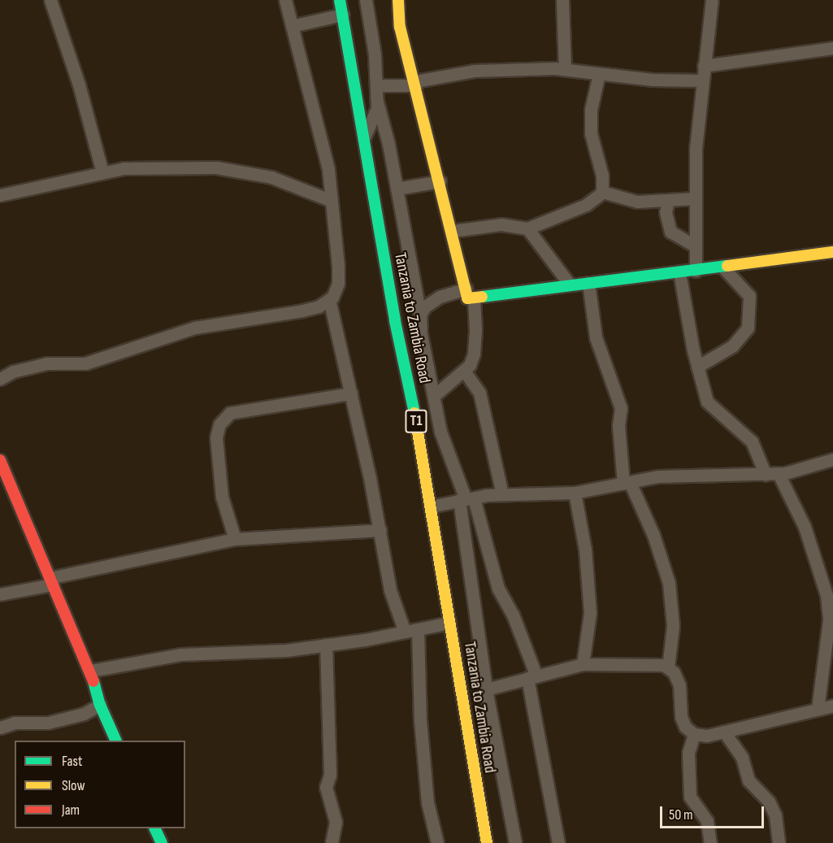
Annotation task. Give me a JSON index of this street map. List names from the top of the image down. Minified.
{"streets":{"main road":["Tanzania to Zambia Road","T1"]},"legend":["Fast","Slow","Jam"],"scale_bar":"50 m"}
